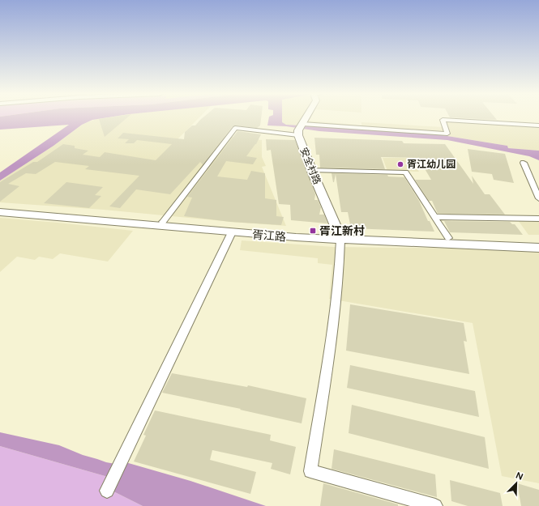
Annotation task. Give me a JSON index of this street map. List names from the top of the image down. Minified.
{"streets":{"main road":["安全村路","胥江路"]},"crossings":[["安全村路","胥江路"]],"places":{"other":["胥江幼儿园"],"transit":["胥江新村"]},"north":"top right"}
